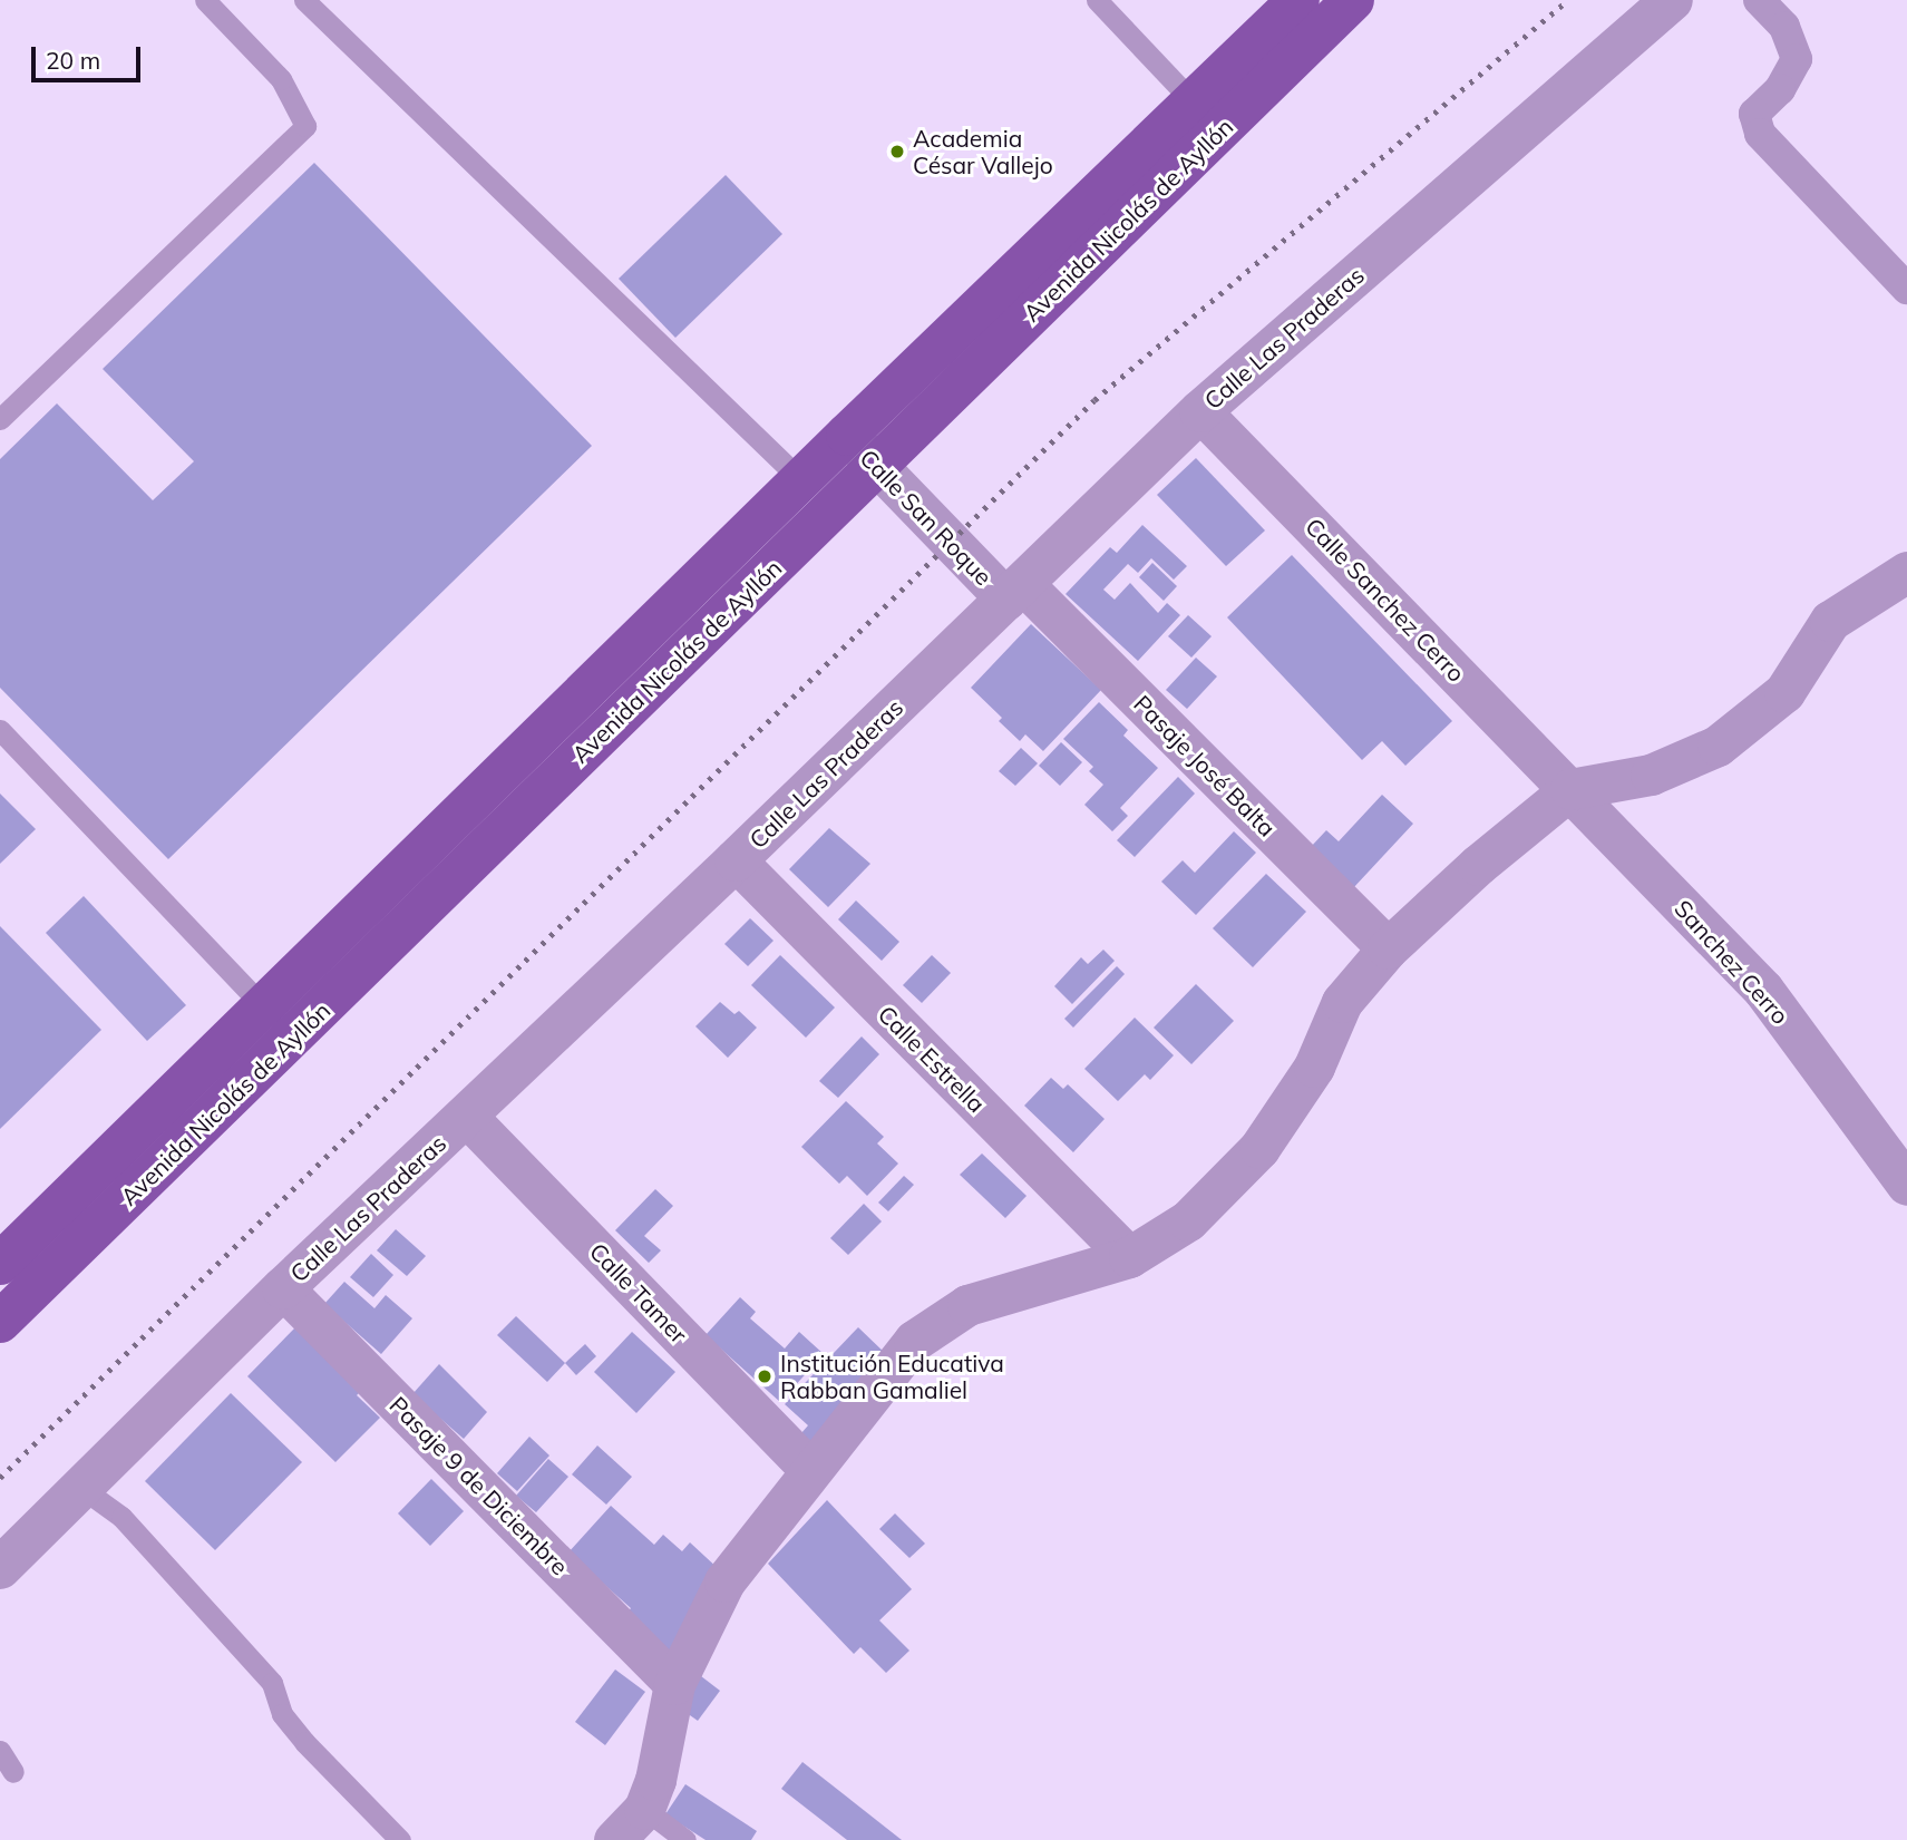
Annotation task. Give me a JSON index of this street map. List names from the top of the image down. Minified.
{"streets":{"main road":["Avenida Nicolás de Ayllón"],"street":["Calle Las Praderas","Calle San Roque","Calle Sanchez Cerro","Pasaje José Balta","Sanchez Cerro","Calle Estrella","Calle Tamer","Pasaje 9 de Diciembre"]},"crossings":[["Avenida Nicolás de Ayllón","Calle San Roque"],["Calle Las Praderas","Calle San Roque"],["Calle Las Praderas","Calle Sanchez Cerro"],["Calle Las Praderas","Pasaje José Balta"],["Calle Las Praderas","Calle Estrella"],["Calle Las Praderas","Calle Tamer"],["Calle Las Praderas","Pasaje 9 de Diciembre"],["Calle San Roque","Pasaje José Balta"],["Calle Sanchez Cerro","Sanchez Cerro"]],"places":["Academia César Vallejo","Institución Educativa Rabban Gamaliel"],"scale_bar":"20 m"}
